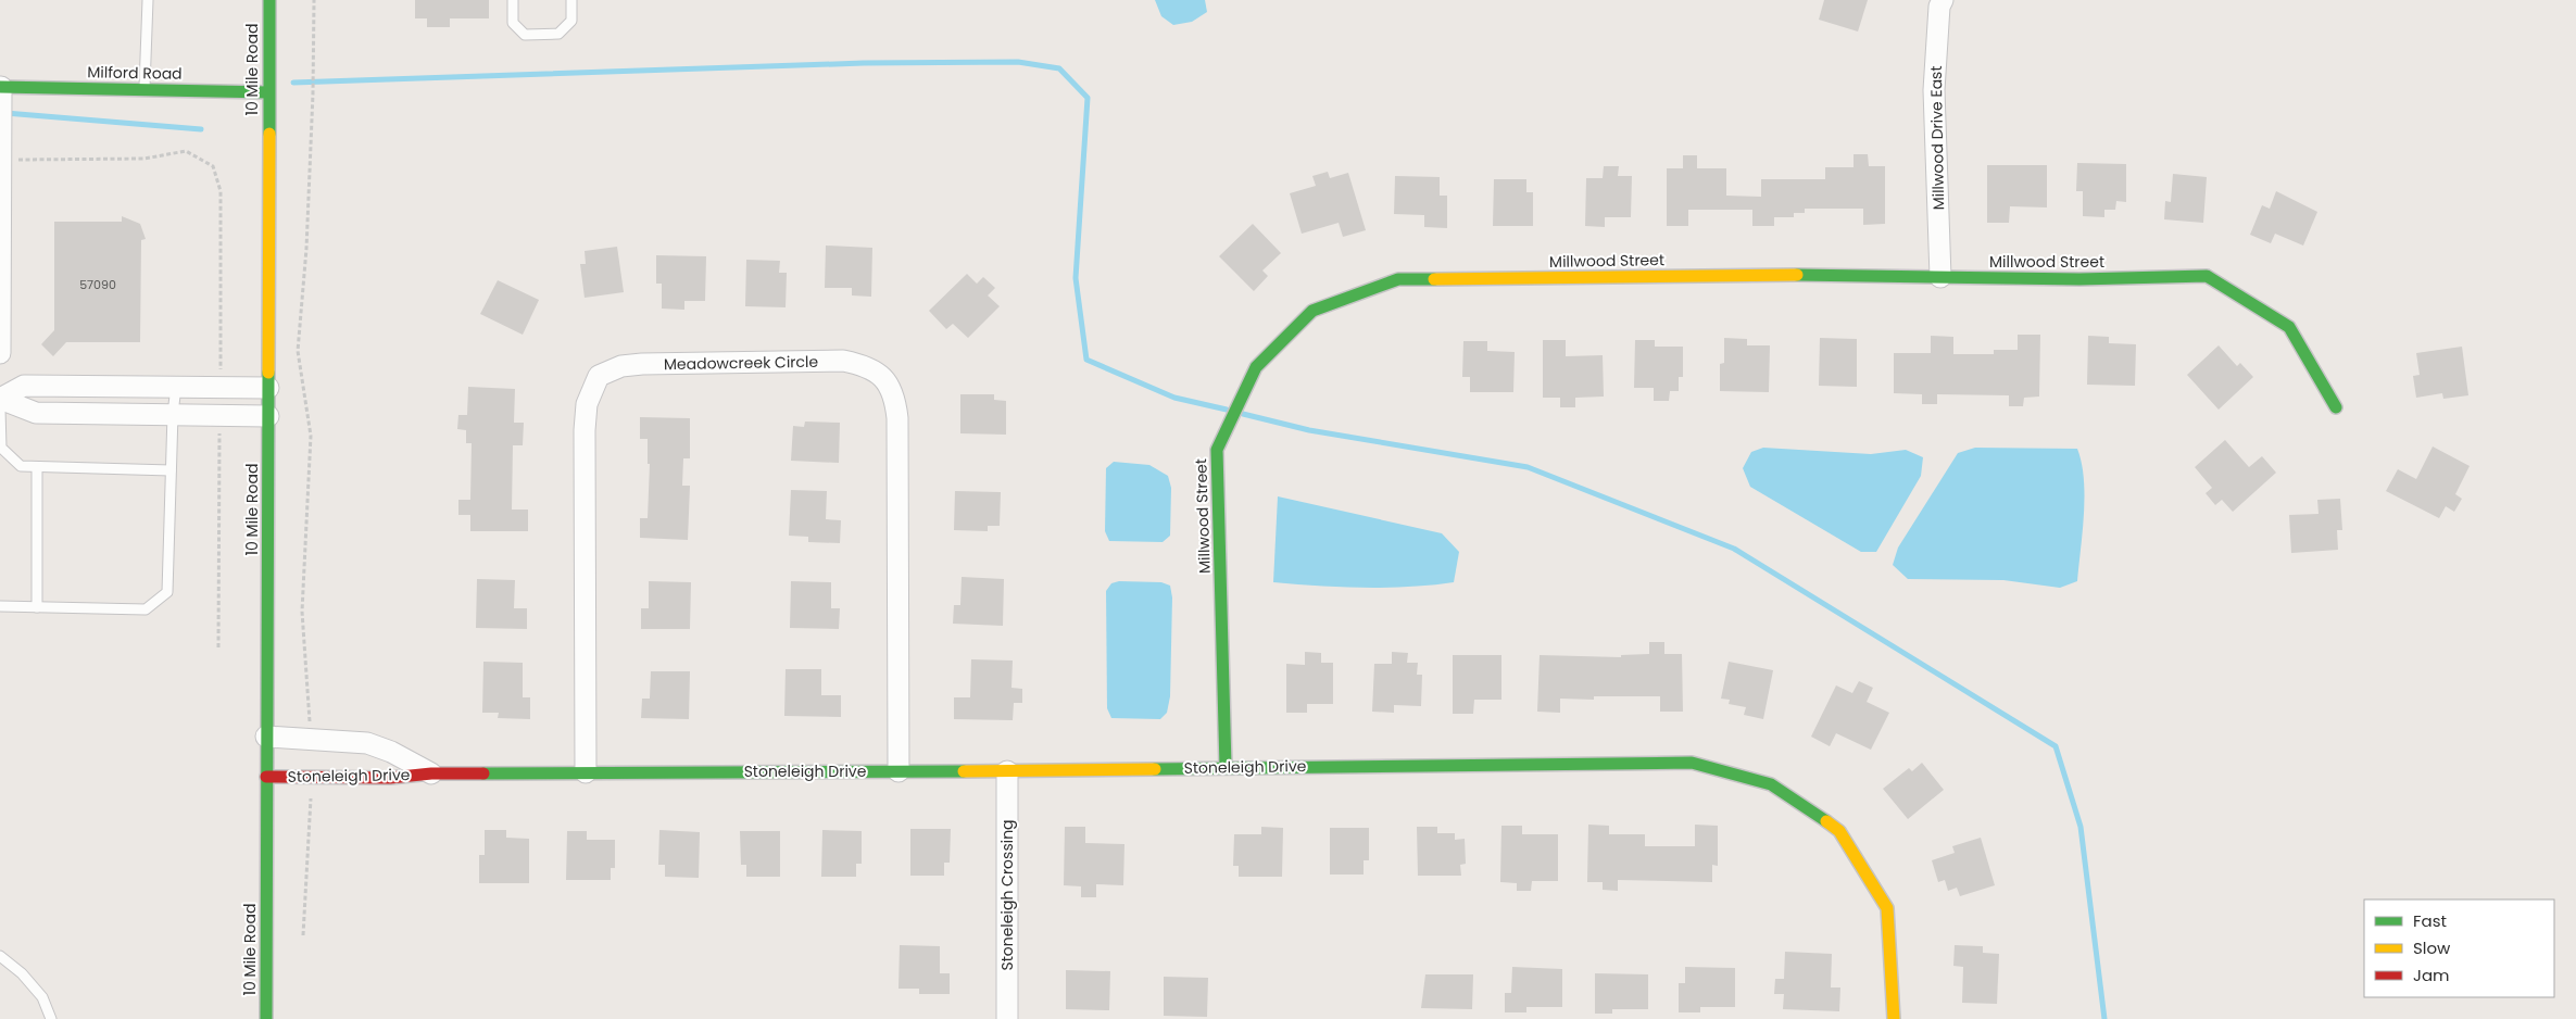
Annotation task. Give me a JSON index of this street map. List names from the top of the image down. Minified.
{"streets":{"street":["10 Mile Road","Milford Road","Millwood Drive East","Millwood Street","Meadowcreek Circle","Stoneleigh Drive","Stoneleigh Crossing"]},"crossings":[["10 Mile Road","Milford Road"],["10 Mile Road","Stoneleigh Drive"],["Millwood Drive East","Millwood Street"],["Millwood Street","Stoneleigh Drive"],["Meadowcreek Circle","Stoneleigh Drive"],["Stoneleigh Drive","Stoneleigh Crossing"]],"house_numbers":["57090"],"legend":["Fast","Slow","Jam"]}
